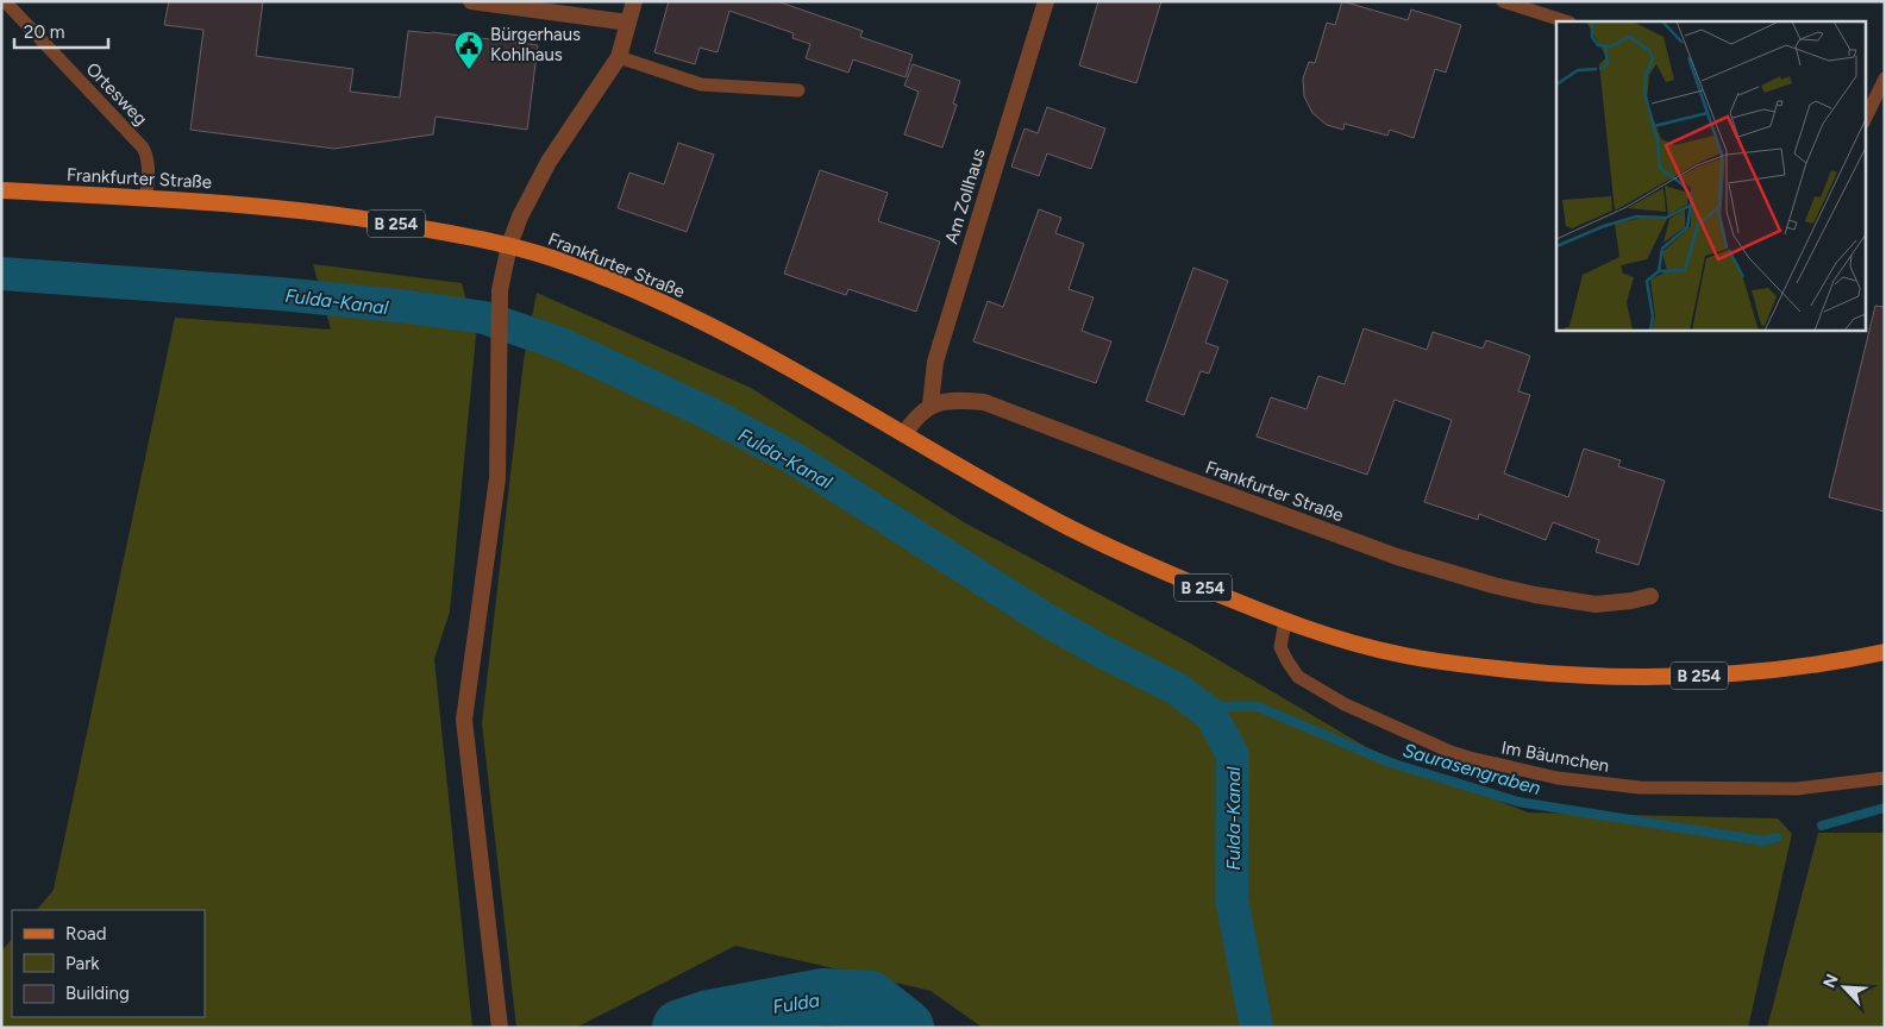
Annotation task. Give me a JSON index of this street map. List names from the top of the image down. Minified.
{"streets":{"main road":["Frankfurter Straße","B 254"],"street":["Am Zollhaus"],"lane":["Ortesweg","Im Bäumchen"]},"crossings":[["Ortesweg","Frankfurter Straße"],["Frankfurter Straße","Am Zollhaus"],["Frankfurter Straße","B 254"],["Frankfurter Straße","Im Bäumchen"],["B 254","Im Bäumchen"]],"water":["Fulda-Kanal","Saurasengraben","Fulda"],"places":{"public building":["Bürgerhaus Kohlhaus"]},"legend":["Road","Park","Building"],"scale_bar":"20 m","north":"top left"}
